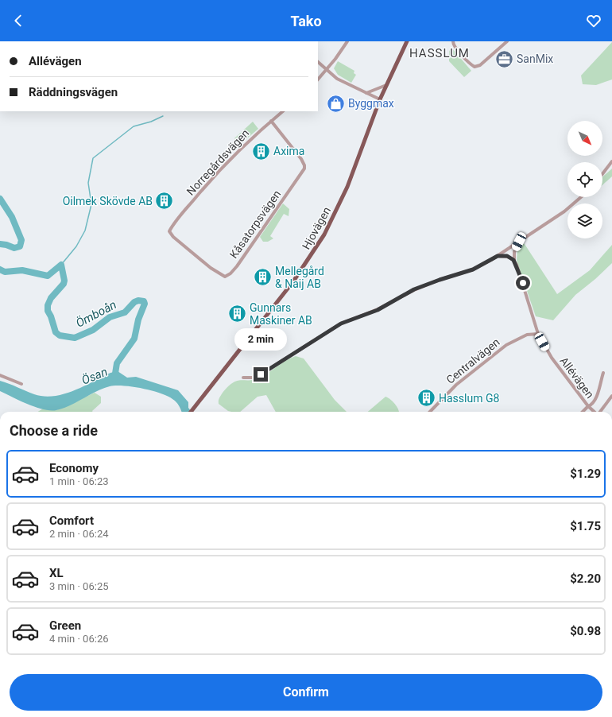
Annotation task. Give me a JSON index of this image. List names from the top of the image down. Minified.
{"streets":{"main road":["Hjovägen"],"street":["Norregårdsvägen","Kåsatorpsvägen","Centralvägen","Allévägen"]},"crossings":[["Norregårdsvägen","Kåsatorpsvägen"],["Centralvägen","Allévägen"]],"districts":["HASSLUM"],"water":["Ömboån","Ösan"],"places":{"office":["SanMix"],"shop":["Byggmax"],"building":["Axima","Oilmek Skövde AB","Mellegård & Naij AB","Gunnars Maskiner AB","Hasslum G8"]},"north":"bottom right","page":{"header":"Tako","banner":["Allévägen","Räddningsvägen"],"bubble":"2 min","heading":"Choose a ride","list":[{"name":"Economy","note":"1 min · 06:23","value":"$1.29"},{"name":"Comfort","note":"2 min · 06:24","value":"$1.75"},{"name":"XL","note":"3 min · 06:25","value":"$2.20"},{"name":"Green","note":"4 min · 06:26","value":"$0.98"}],"buttons":"Confirm"}}
